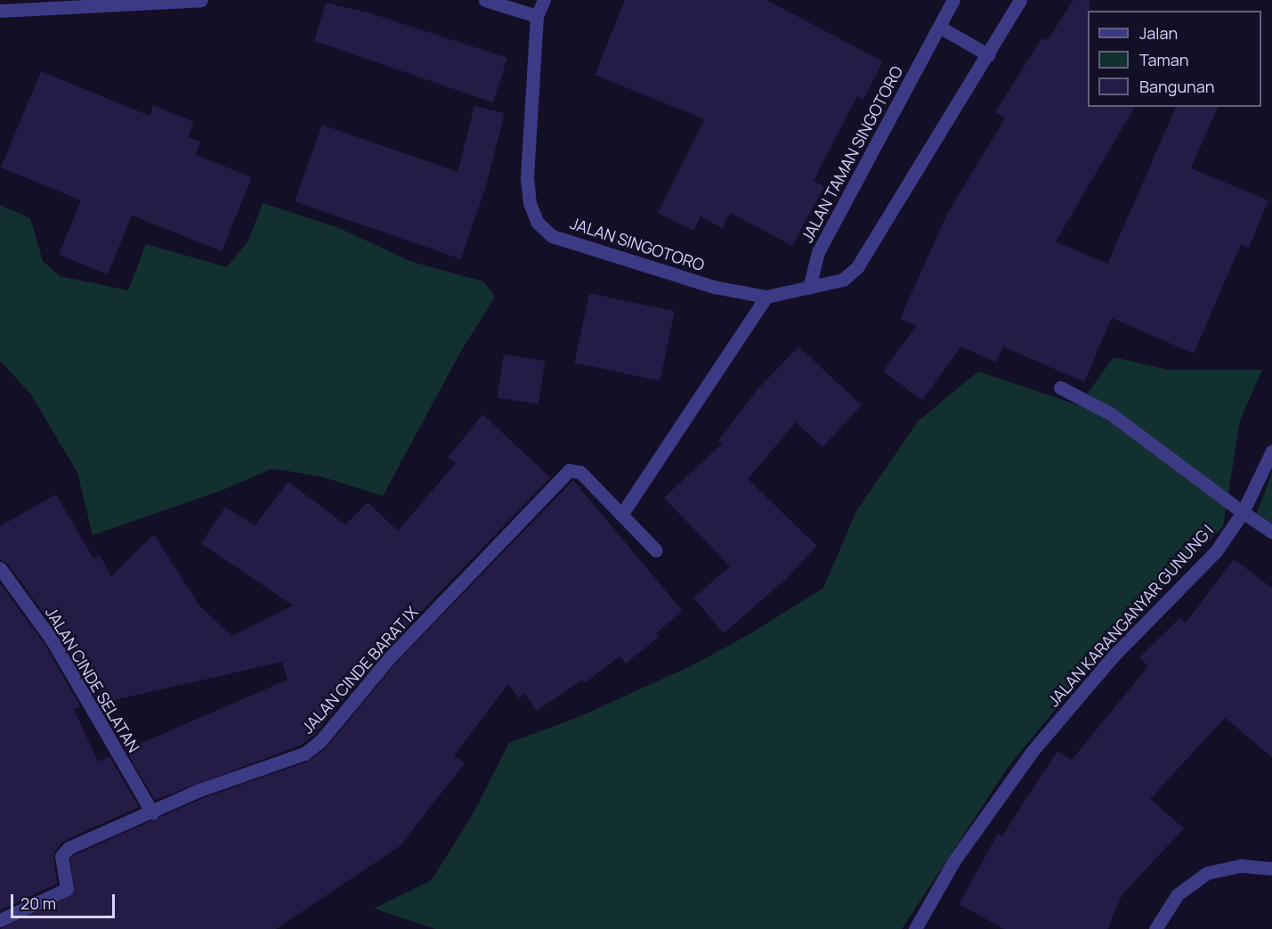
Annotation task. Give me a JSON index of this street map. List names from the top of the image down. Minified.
{"streets":{"street":["JALAN TAMAN SINGOTORO","JALAN SINGOTORO","JALAN KARANGANYAR GUNUNG I","JALAN CINDE BARAT IX","JALAN CINDE SELATAN"]},"crossings":[["JALAN TAMAN SINGOTORO","JALAN SINGOTORO"],["JALAN CINDE BARAT IX","JALAN CINDE SELATAN"]],"legend":["Jalan","Taman","Bangunan"],"scale_bar":"20 m"}
